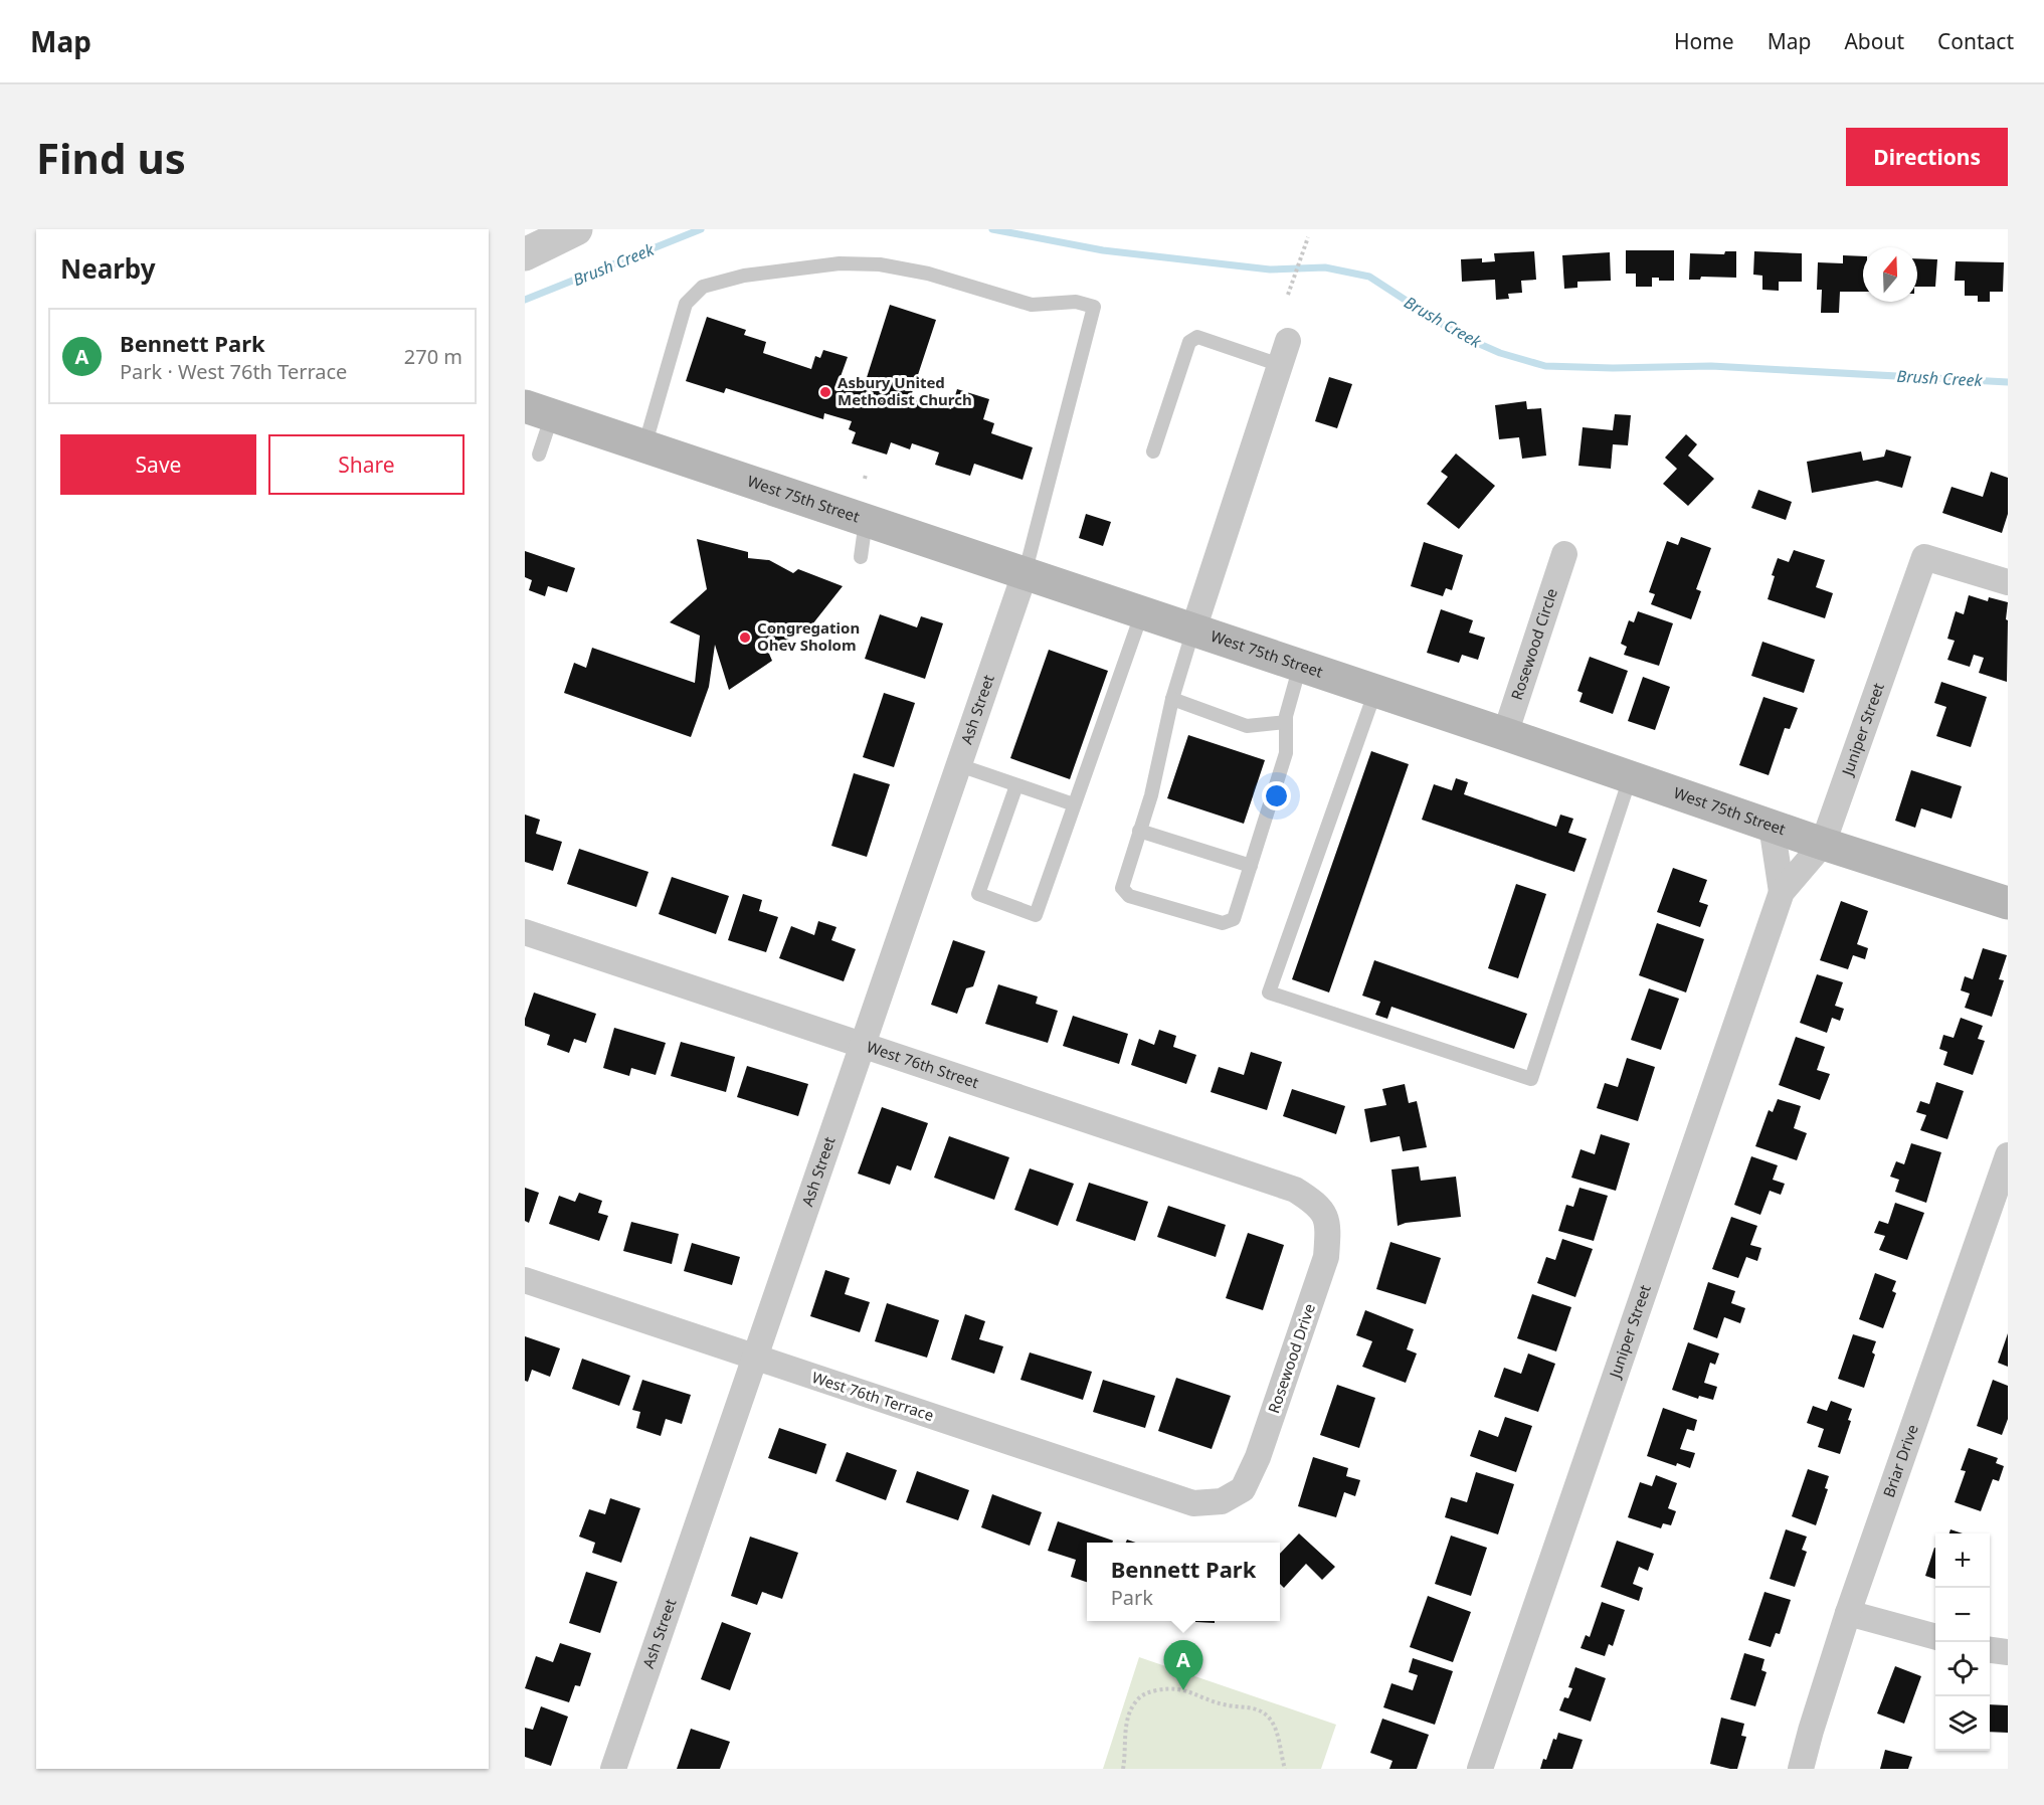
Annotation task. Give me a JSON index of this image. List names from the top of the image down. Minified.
{"streets":{"main road":["West 75th Street"],"street":["Rosewood Circle","Ash Street","Juniper Street","West 76th Street","Rosewood Drive","West 76th Terrace","Briar Drive"]},"crossings":[["West 75th Street","Rosewood Circle"],["West 75th Street","Ash Street"],["West 75th Street","Juniper Street"],["Ash Street","West 76th Street"],["Ash Street","West 76th Terrace"],["West 76th Street","Rosewood Drive"],["Rosewood Drive","West 76th Terrace"]],"water":["Brush Creek"],"places":["Asbury United Methodist Church","Congregation Ohev Sholom"],"north":"top","page":{"header":"Map","nav":["Home","Map","About","Contact"],"buttons":["Directions",["Save","Share"]],"title":"Find us","heading":"Nearby","list":[{"mark":"A","name":"Bennett Park","note":"Park · West 76th Terrace","value":"270 m"}],"map_buttons":["+","−"],"popup":["Bennett Park","Park"],"pins":"A"}}
